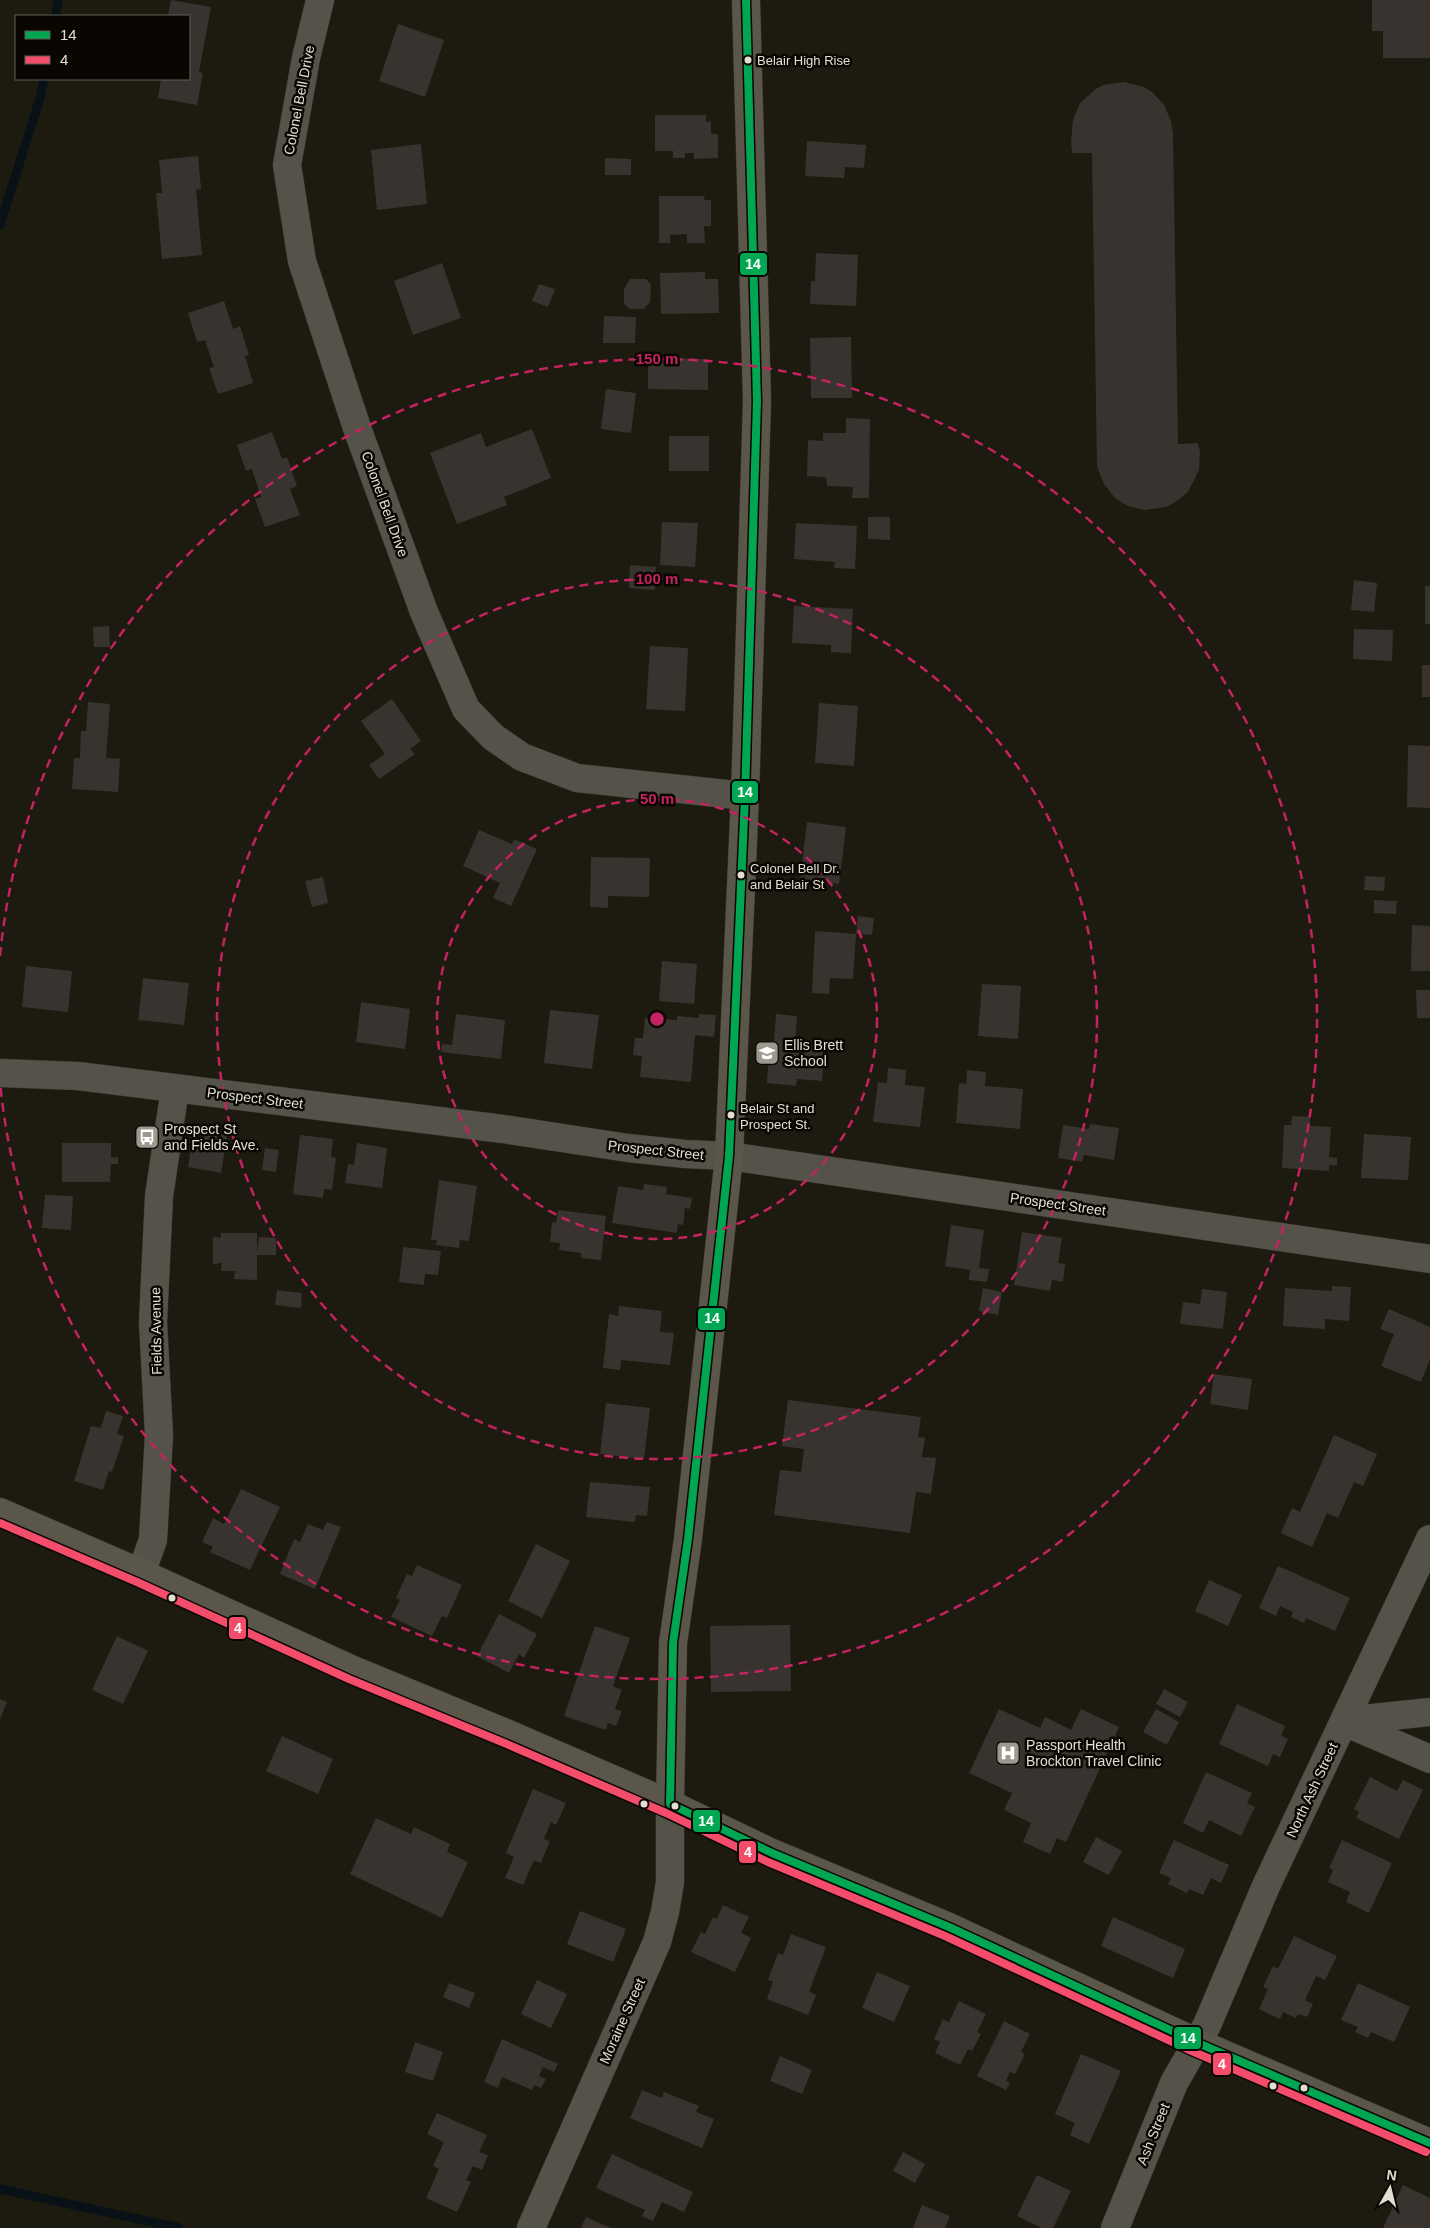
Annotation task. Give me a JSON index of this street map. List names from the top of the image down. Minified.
{"streets":{"street":["Colonel Bell Drive","Prospect Street","Fields Avenue","North Ash Street","Moraine Street","Ash Street"]},"crossings":[["Prospect Street","Fields Avenue"],["North Ash Street","Ash Street"]],"places":{"other":["Belair High Rise","Colonel Bell Dr. and Belair St","Belair St and Prospect St."],"school or university":["Ellis Brett School"],"bus stop":["Prospect St and Fields Ave."],"hospital":["Passport Health Brockton Travel Clinic"]},"lines":["transit line 14","transit line 4"],"legend":["14","4"],"north":"top","rings":["150 m","100 m","50 m"]}
